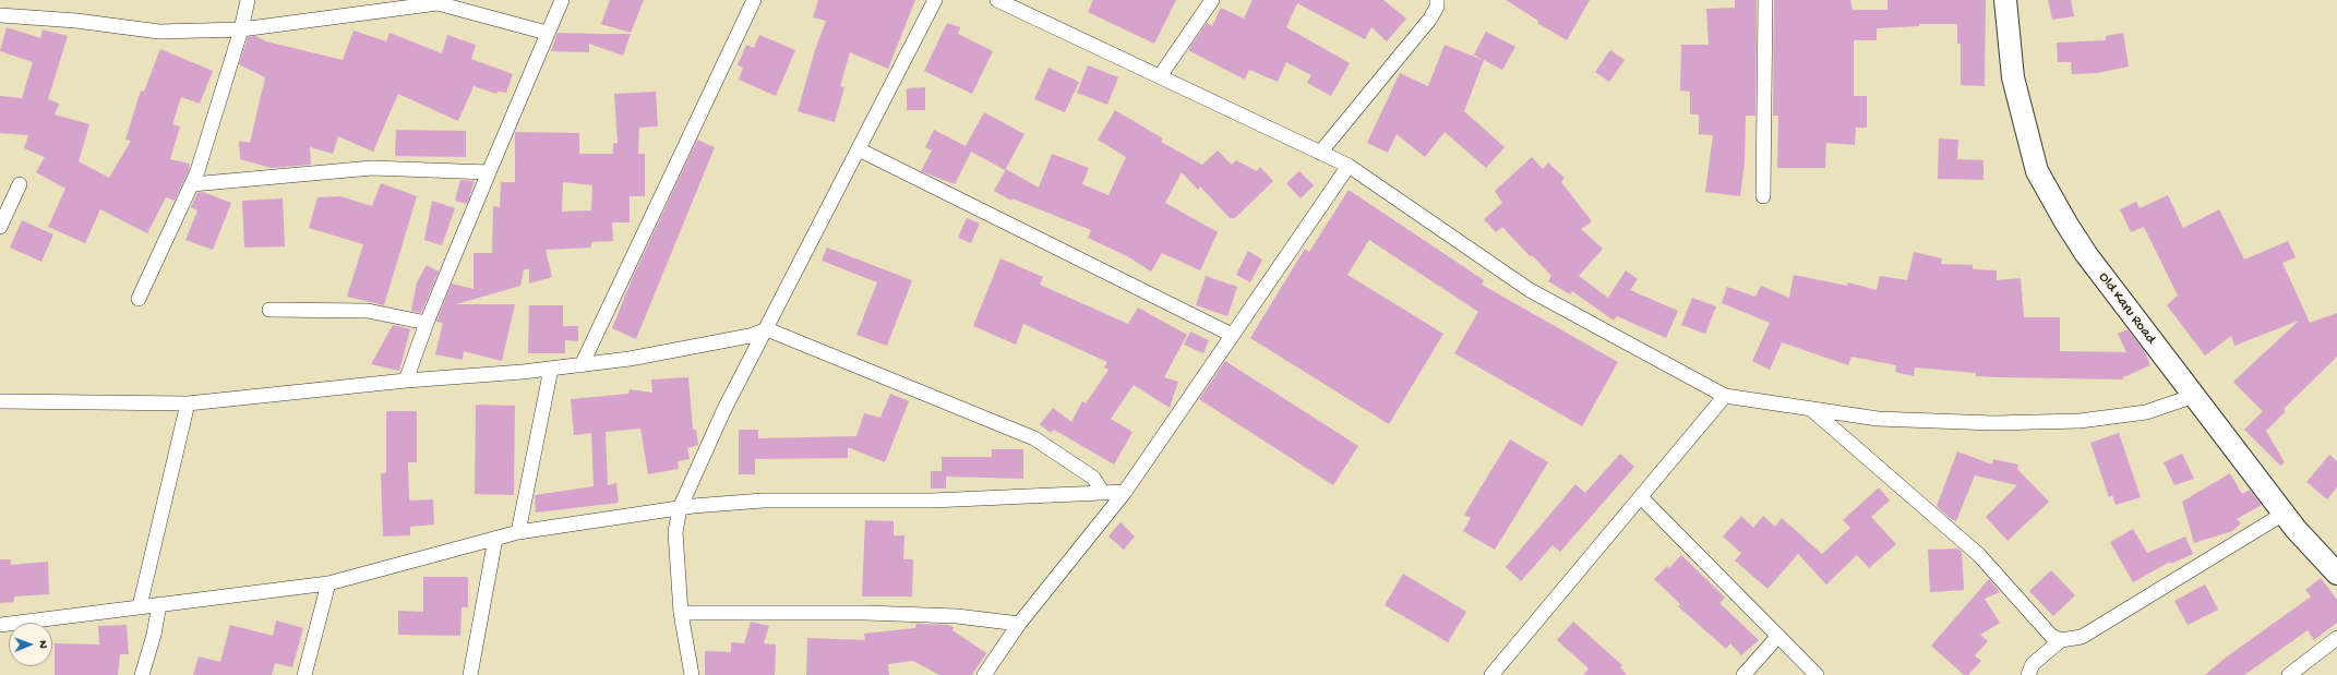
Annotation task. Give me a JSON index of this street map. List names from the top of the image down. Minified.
{"streets":{"main road":["Old Karu Road"]},"north":"right"}
